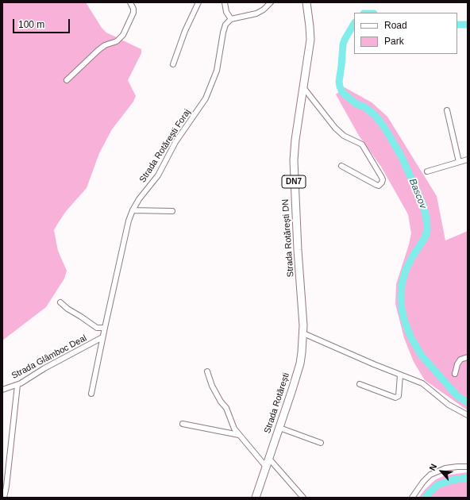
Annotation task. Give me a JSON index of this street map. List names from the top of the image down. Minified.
{"streets":{"highway":["DN7","Strada Rotărești DN","Strada Rotărești"],"street":["Strada Rotărești Foraj","Strada Glâmboc Deal"]},"crossings":[["Strada Rotărești Foraj","Strada Glâmboc Deal"],["Strada Rotărești DN","Strada Rotărești"]],"water":["Bascov"],"legend":["Road","Park"],"scale_bar":"100 m","north":"top left"}
